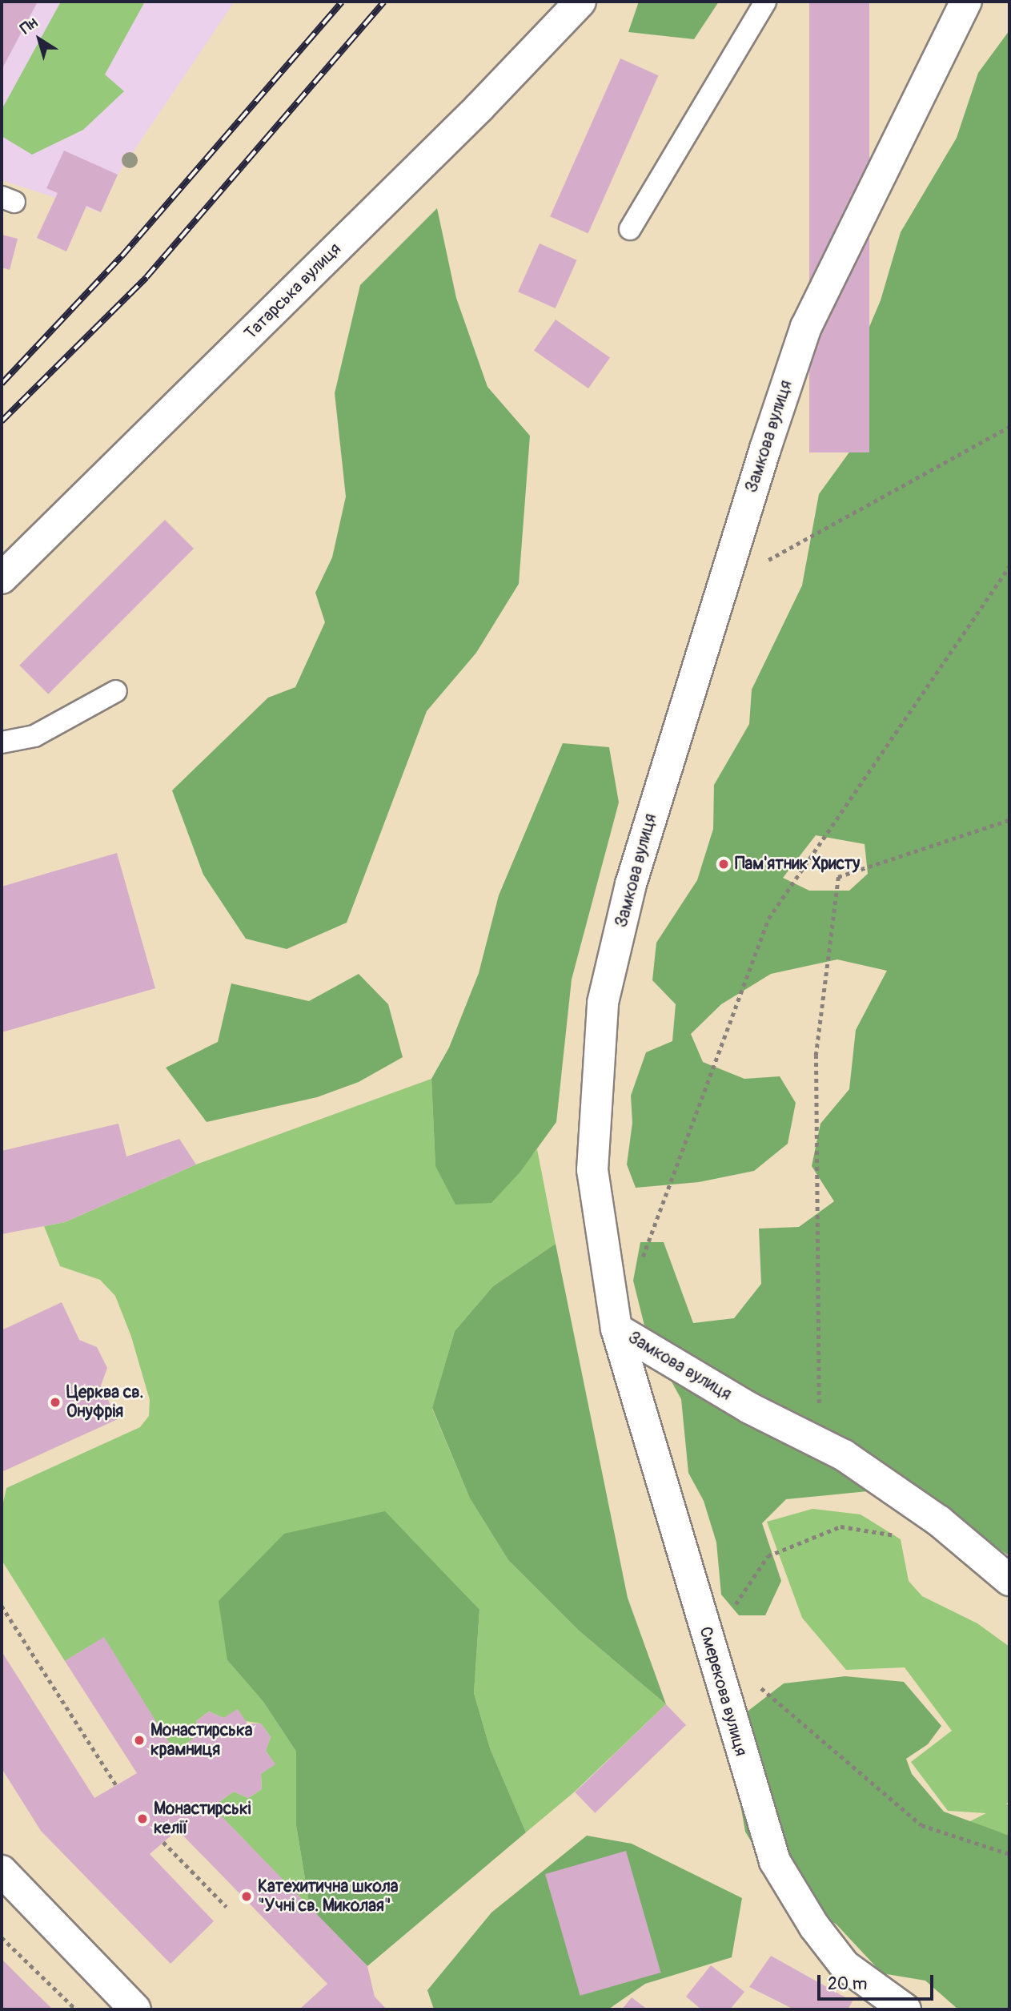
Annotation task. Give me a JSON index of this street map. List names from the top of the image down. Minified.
{"streets":{"street":["Татарська вулиця","Замкова вулиця","Смерекова вулиця"]},"crossings":[["Замкова вулиця","Смерекова вулиця"]],"places":["Пам'ятник Христу","Церква св. Онуфрія","Монастирська крамниця","Монастирські келії","Катехитична школа \"Учні св. Миколая\""],"scale_bar":"20 m","north":"top left"}
